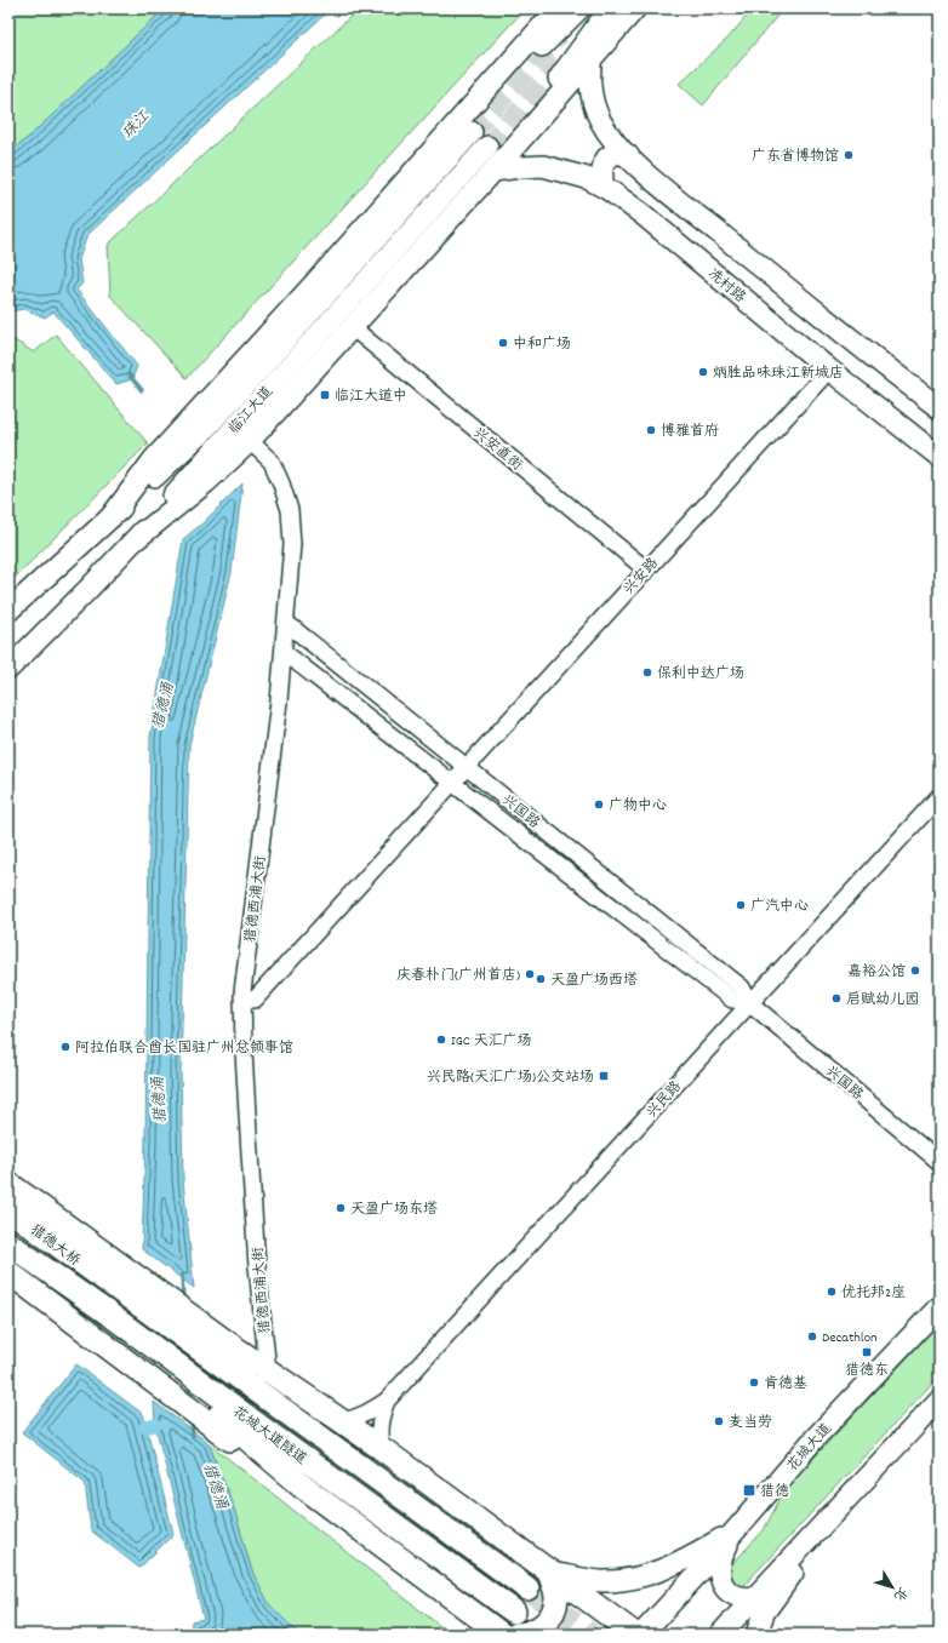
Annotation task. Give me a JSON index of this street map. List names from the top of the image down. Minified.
{"streets":{"highway":["猎德大桥","花城大道隧道"],"main road":["冼村路","临江大道","花城大道"],"street":["兴安直街","兴安路","兴国路","猎德西浦大街","兴民路"]},"crossings":[["冼村路","兴安路"],["兴安直街","兴安路"],["兴安路","兴国路"],["兴安路","猎德西浦大街"],["兴国路","猎德西浦大街"],["兴国路","兴民路"],["猎德大桥","花城大道隧道"]],"water":["珠江","猎德涌"],"places":{"other":["广东省博物馆","中和广场","炳胜品味珠江新城店","博雅首府","保利中达广场","广物中心","广汽中心","嘉裕公馆","庆春朴门(广州首店)","天盈广场西塔","启赋幼儿园","IGC 天汇广场","阿拉伯联合酋长国驻广州总领事馆","天盈广场东塔","优托邦2座","Decathlon","肯德基","麦当劳"],"transit":["临江大道中","兴民路(天汇广场)公交站场","猎德东","猎德"]},"north":"bottom right"}
